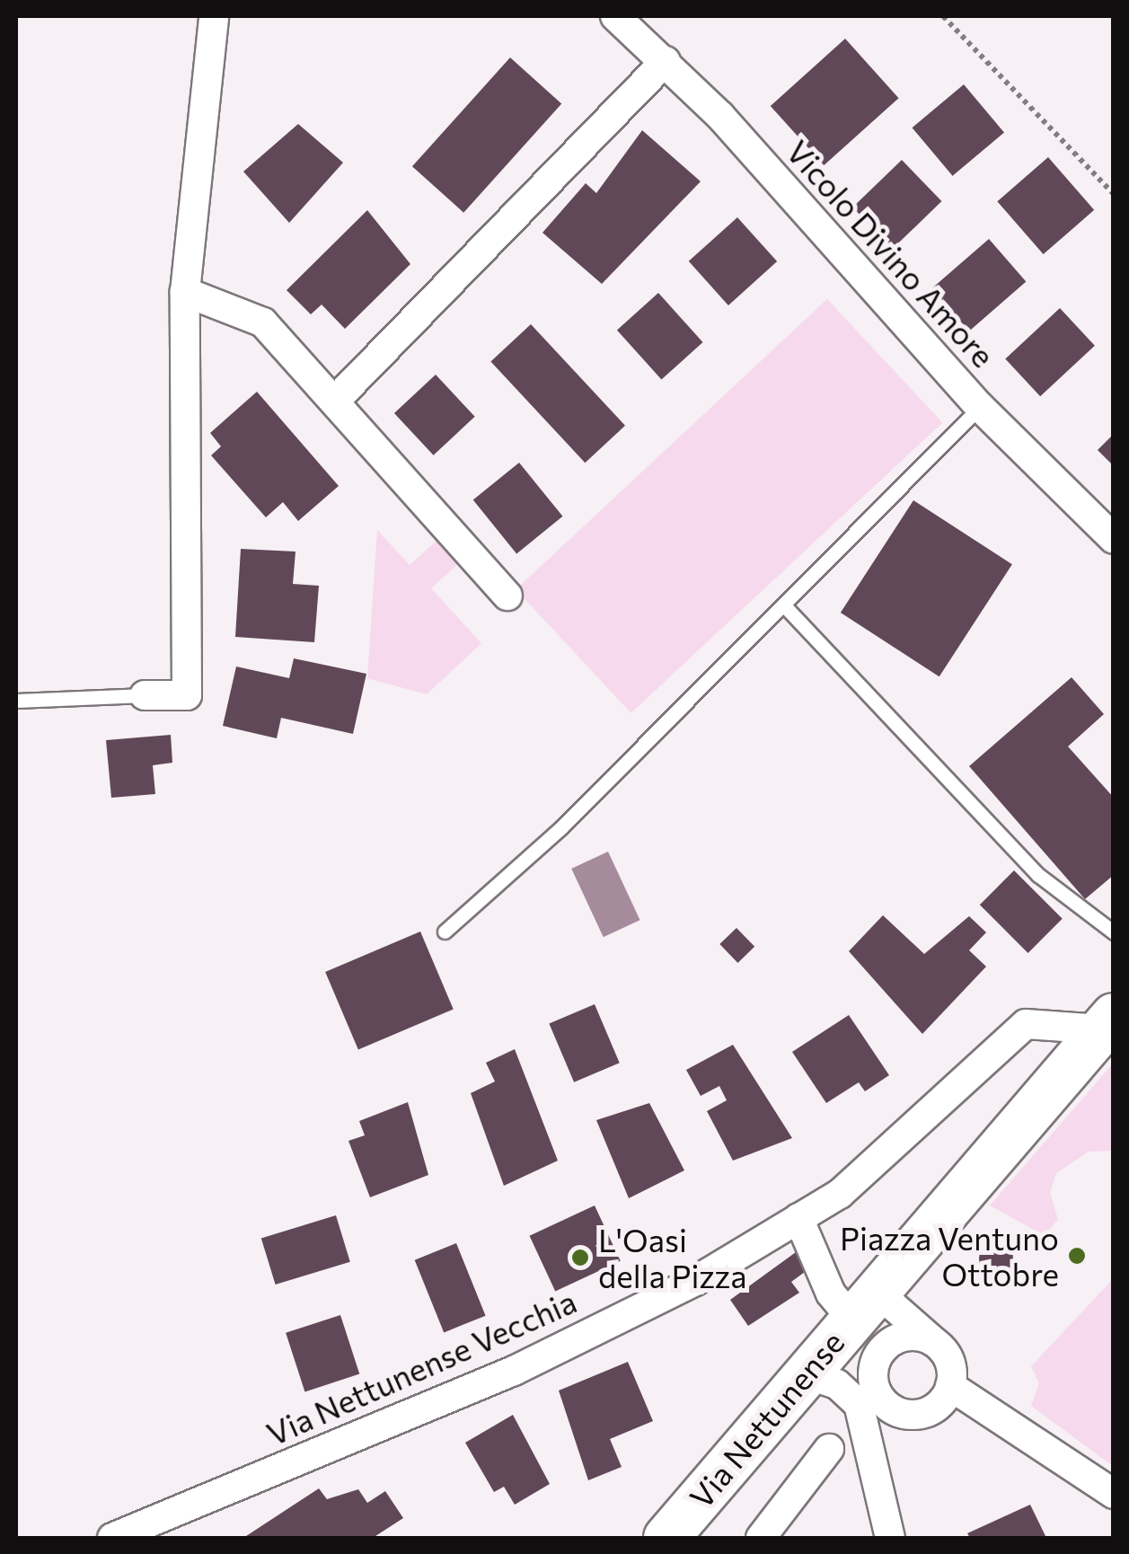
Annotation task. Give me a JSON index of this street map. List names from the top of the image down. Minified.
{"streets":{"main road":["Via Nettunense"],"street":["Vicolo Divino Amore","Via Nettunense Vecchia"]},"crossings":[["Via Nettunense Vecchia","Via Nettunense"]],"places":["Piazza Ventuno Ottobre","L'Oasi della Pizza"]}
